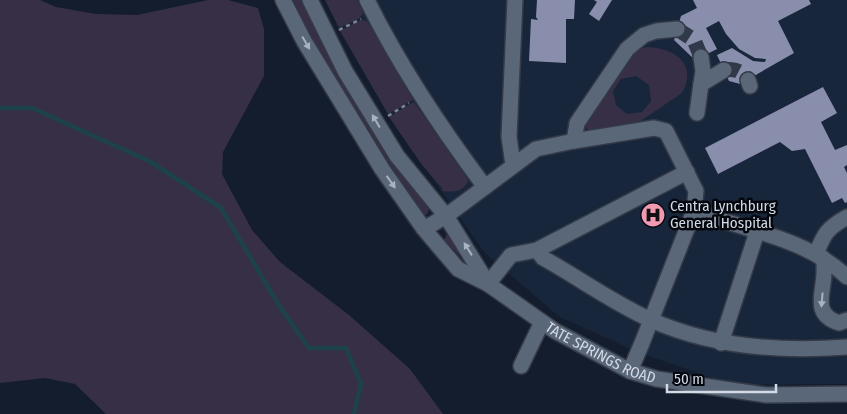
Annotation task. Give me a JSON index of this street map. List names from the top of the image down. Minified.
{"streets":{"street":["TATE SPRINGS ROAD"]},"places":{"hospital":["Centra Lynchburg General Hospital"]},"scale_bar":"50 m"}
